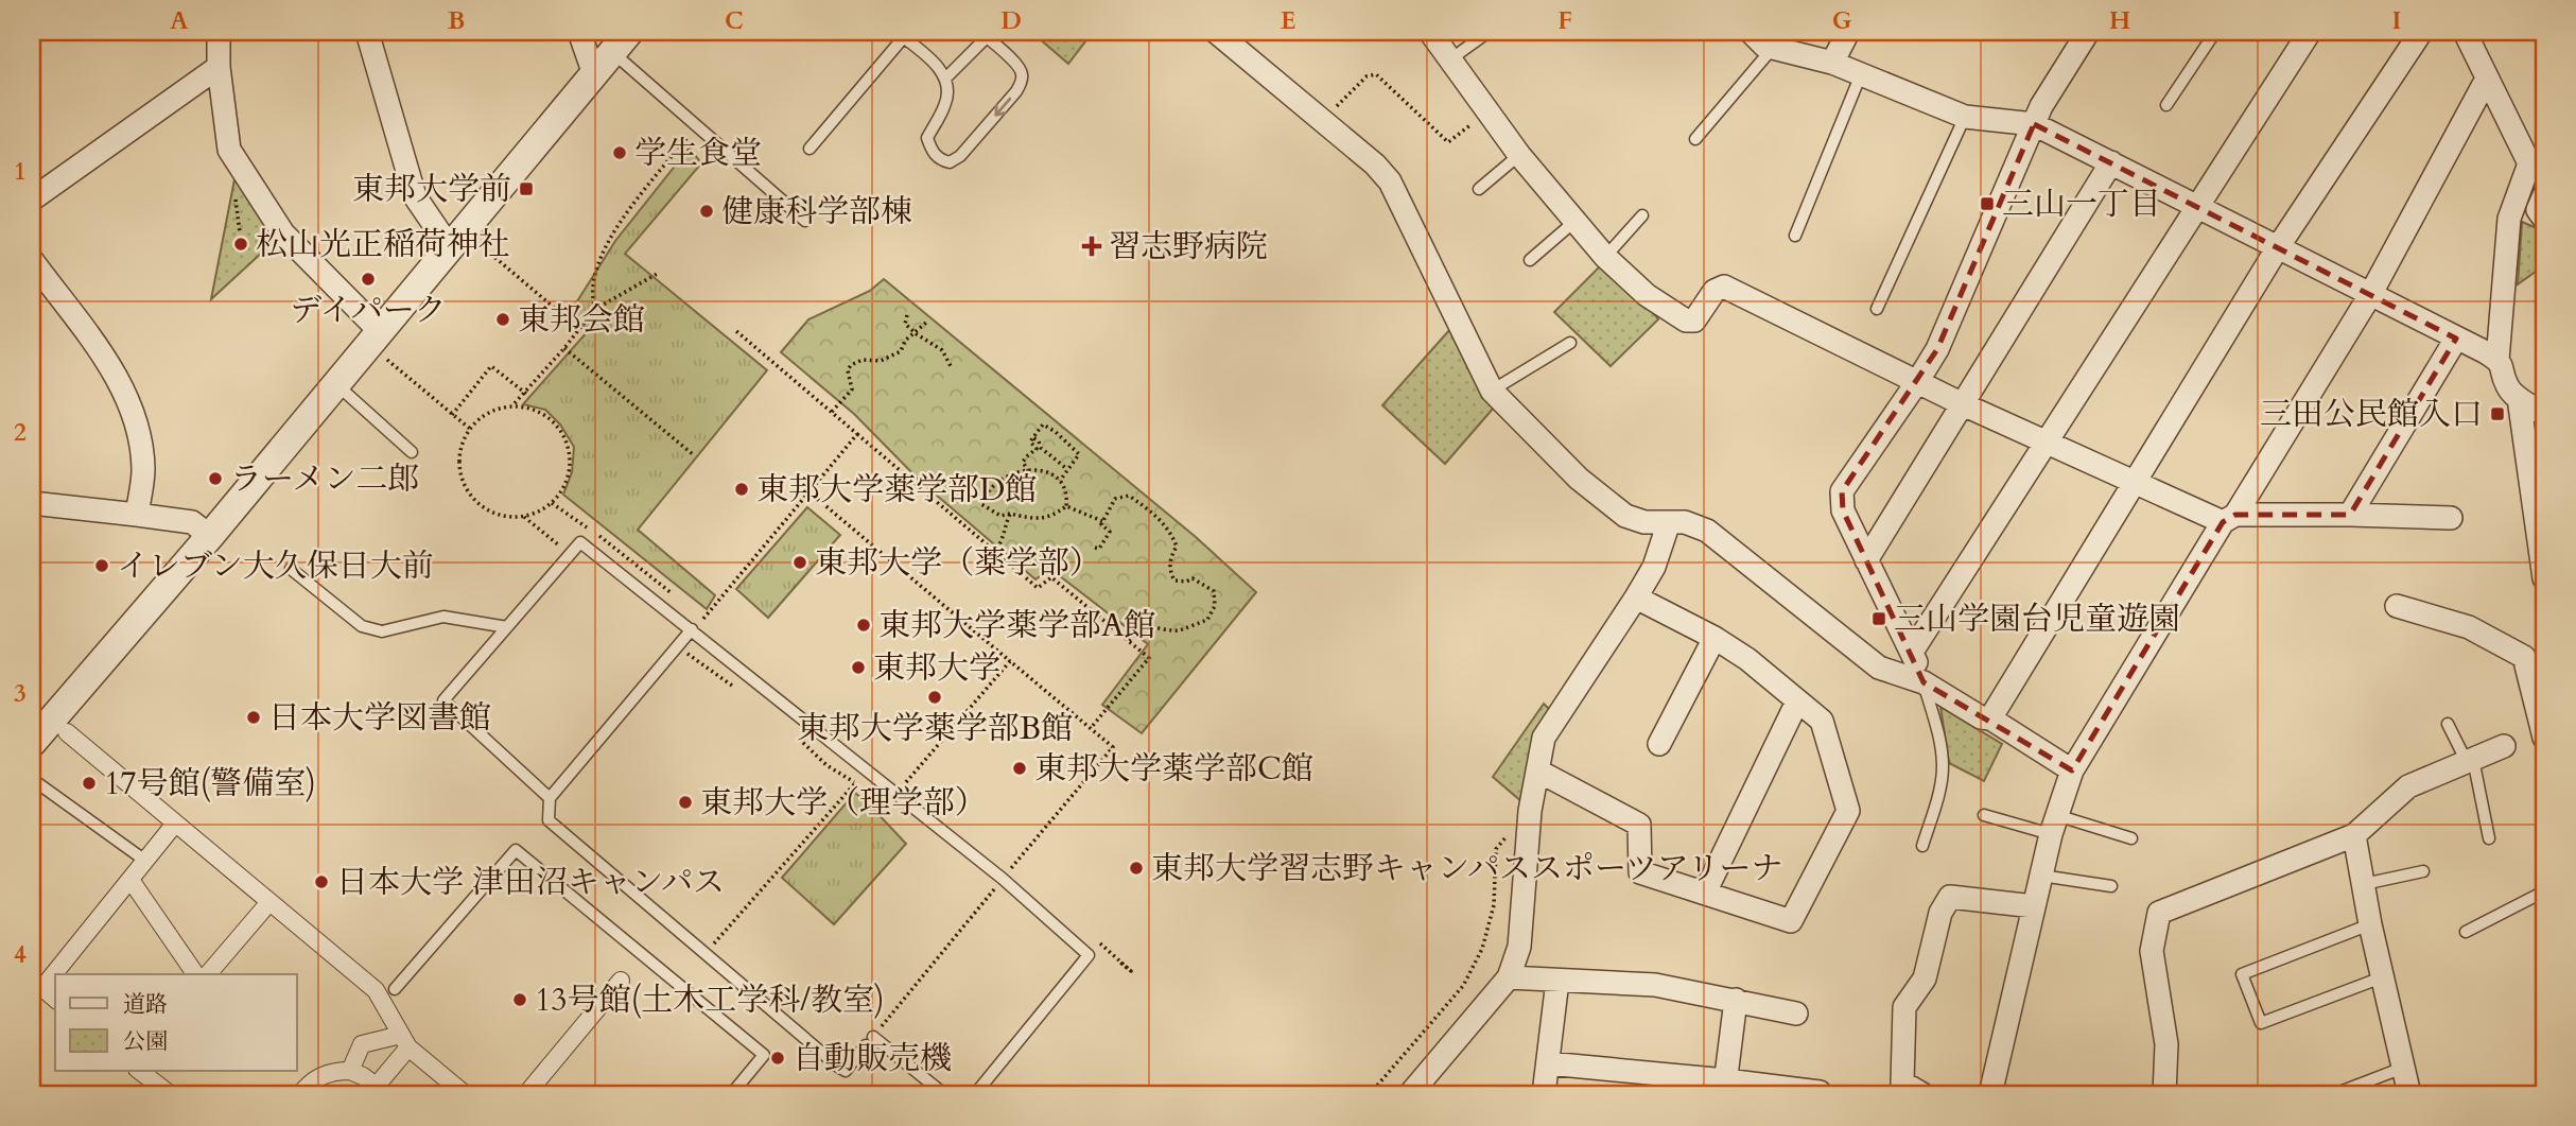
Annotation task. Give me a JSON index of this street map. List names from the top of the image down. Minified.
{"places":{"other":["学生食堂","健康科学部棟","松山光正稲荷神社","デイパーク","東邦会館","ラーメン二郎","東邦大学薬学部D館","東邦大学（薬学部）","イレブン大久保日大前","東邦大学薬学部A館","東邦大学","東邦大学薬学部B館","日本大学図書館","東邦大学薬学部C館","17号館(警備室)","東邦大学（理学部）","東邦大学習志野キャンパススポーツアリーナ","日本大学 津田沼キャンパス","13号館(土木工学科/教室)","自動販売機"],"transit":["東邦大学前","三山一丁目","三田公民館入口","三山学園台児童遊園"],"health":["習志野病院"]},"legend":["道路","公園"],"grid":{"columns":["A","B","C","D","E","F","G","H","I"],"rows":["1","2","3","4"]}}
